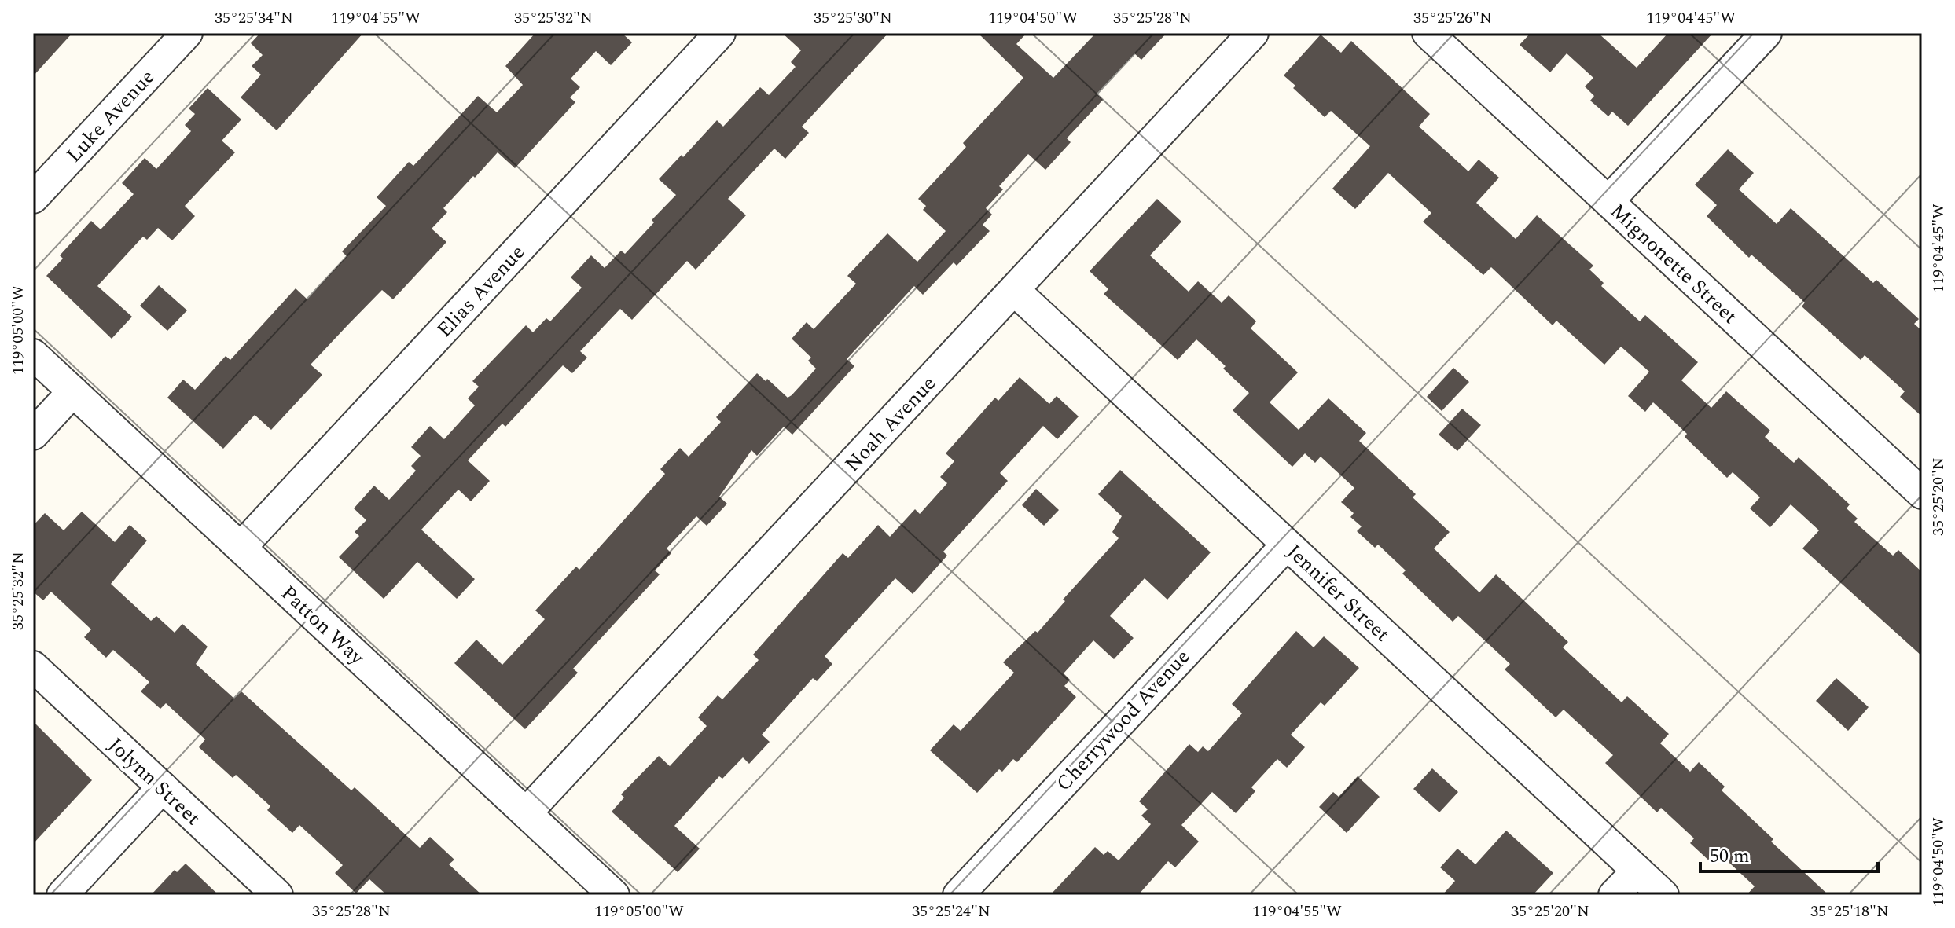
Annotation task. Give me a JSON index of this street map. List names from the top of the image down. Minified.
{"streets":{"street":["Luke Avenue","Mignonette Street","Elias Avenue","Noah Avenue","Jennifer Street","Patton Way","Cherrywood Avenue","Jolynn Street"]},"crossings":[["Elias Avenue","Patton Way"],["Noah Avenue","Jennifer Street"],["Noah Avenue","Patton Way"],["Jennifer Street","Cherrywood Avenue"]],"scale_bar":"50 m","coordinates":["35°25'34\"N","119°04'55\"W","35°25'32\"N","35°25'30\"N","119°04'50\"W","35°25'28\"N","35°25'26\"N","119°04'45\"W","119°05'00\"W","35°25'20\"N","35°25'24\"N","35°25'18\"N"]}
